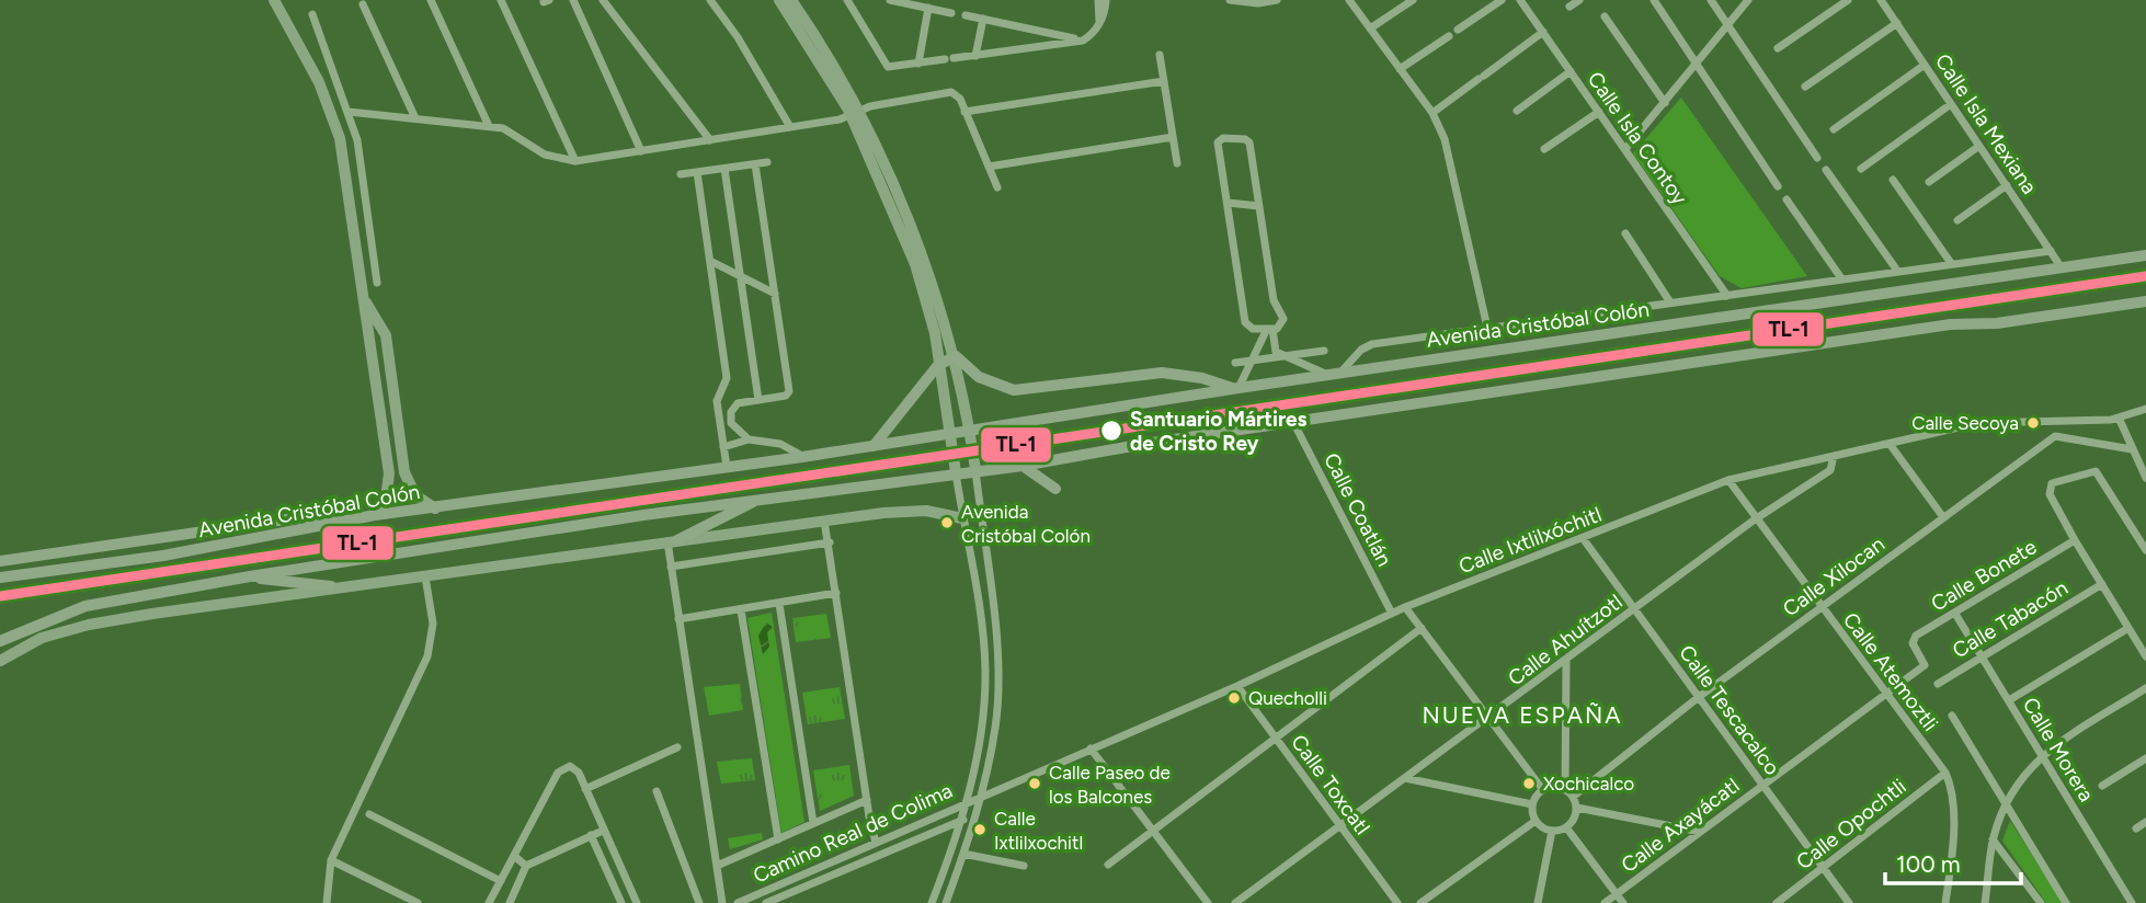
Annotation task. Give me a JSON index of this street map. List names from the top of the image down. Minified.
{"streets":{"main road":["Avenida Cristóbal Colón"],"street":["Calle Isla Mexiana","Calle Isla Contoy","Calle Coatlán","Calle Ixtlilxóchitl","Calle Bonete","Calle Xilocan","Calle Tabacón","Calle Ahuítzotl","Calle Atemoztli","Calle Tescacalco","Calle Morera","Calle Toxcatl","Calle Opochtli","Calle Axayácatl","Camino Real de Colima"]},"crossings":[["Calle Isla Mexiana","Avenida Cristóbal Colón"],["Calle Coatlán","Calle Ixtlilxóchitl"],["Calle Ixtlilxóchitl","Calle Ahuítzotl"],["Calle Ixtlilxóchitl","Calle Atemoztli"],["Calle Ixtlilxóchitl","Calle Tescacalco"],["Calle Ixtlilxóchitl","Calle Toxcatl"],["Calle Ixtlilxóchitl","Camino Real de Colima"],["Calle Bonete","Calle Morera"],["Calle Bonete","Calle Axayácatl"],["Calle Xilocan","Calle Atemoztli"],["Calle Xilocan","Calle Tescacalco"],["Calle Tabacón","Calle Morera"],["Calle Ahuítzotl","Calle Atemoztli"],["Calle Ahuítzotl","Calle Tescacalco"],["Calle Ahuítzotl","Calle Toxcatl"],["Calle Atemoztli","Calle Opochtli"],["Calle Atemoztli","Calle Axayácatl"],["Calle Tescacalco","Calle Opochtli"],["Calle Tescacalco","Calle Axayácatl"]],"districts":["NUEVA ESPAÑA"],"places":["Calle Secoya","Santuario Mártires de Cristo Rey","Avenida Cristóbal Colón","Quecholli","Calle Paseo de los Balcones","Xochicalco","Calle Ixtlilxochitl"],"lines":["transit line TL-1"],"scale_bar":"100 m"}
